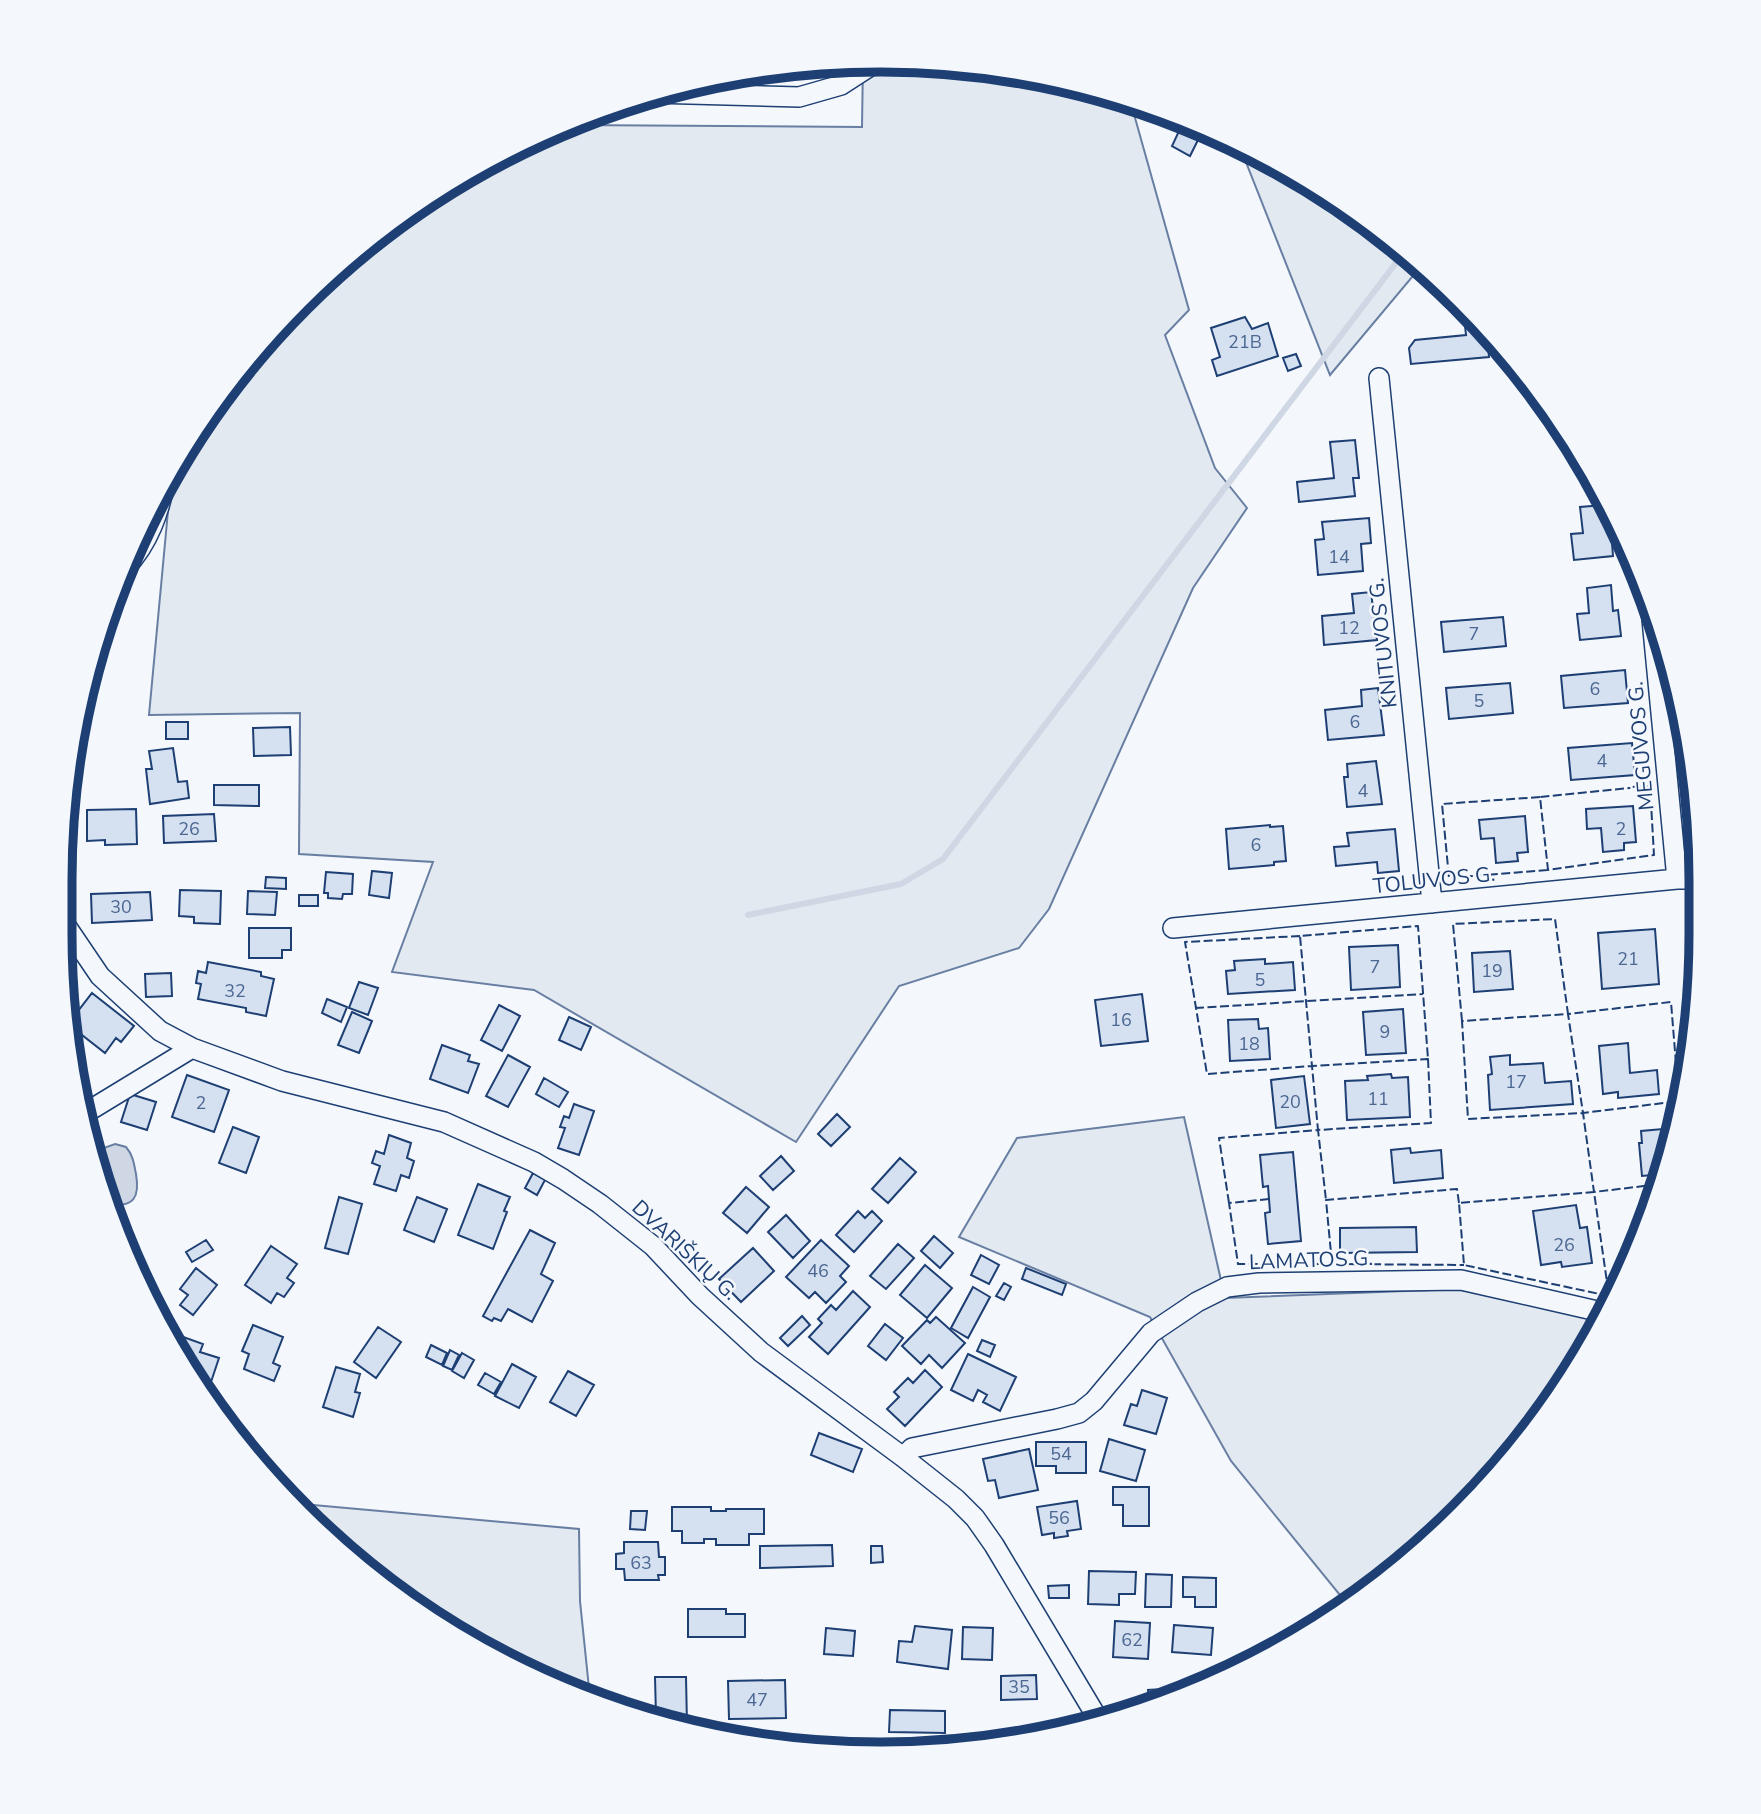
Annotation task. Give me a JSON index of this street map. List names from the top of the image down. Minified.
{"streets":{"street":["KNITUVOS G.","MĖGUVOS G.","TOLUVOS G.","DVARIŠKIŲ G.","LAMATOS G."]},"crossings":[["KNITUVOS G.","TOLUVOS G."],["MĖGUVOS G.","TOLUVOS G."],["DVARIŠKIŲ G.","LAMATOS G."]],"house_numbers":["21B","14","12","7","6","5","6","4","4","26","2","6","30","21","7","19","5","32","16","9","18","17","11","20","2","26","46","54","56","63","62","35","47"]}
